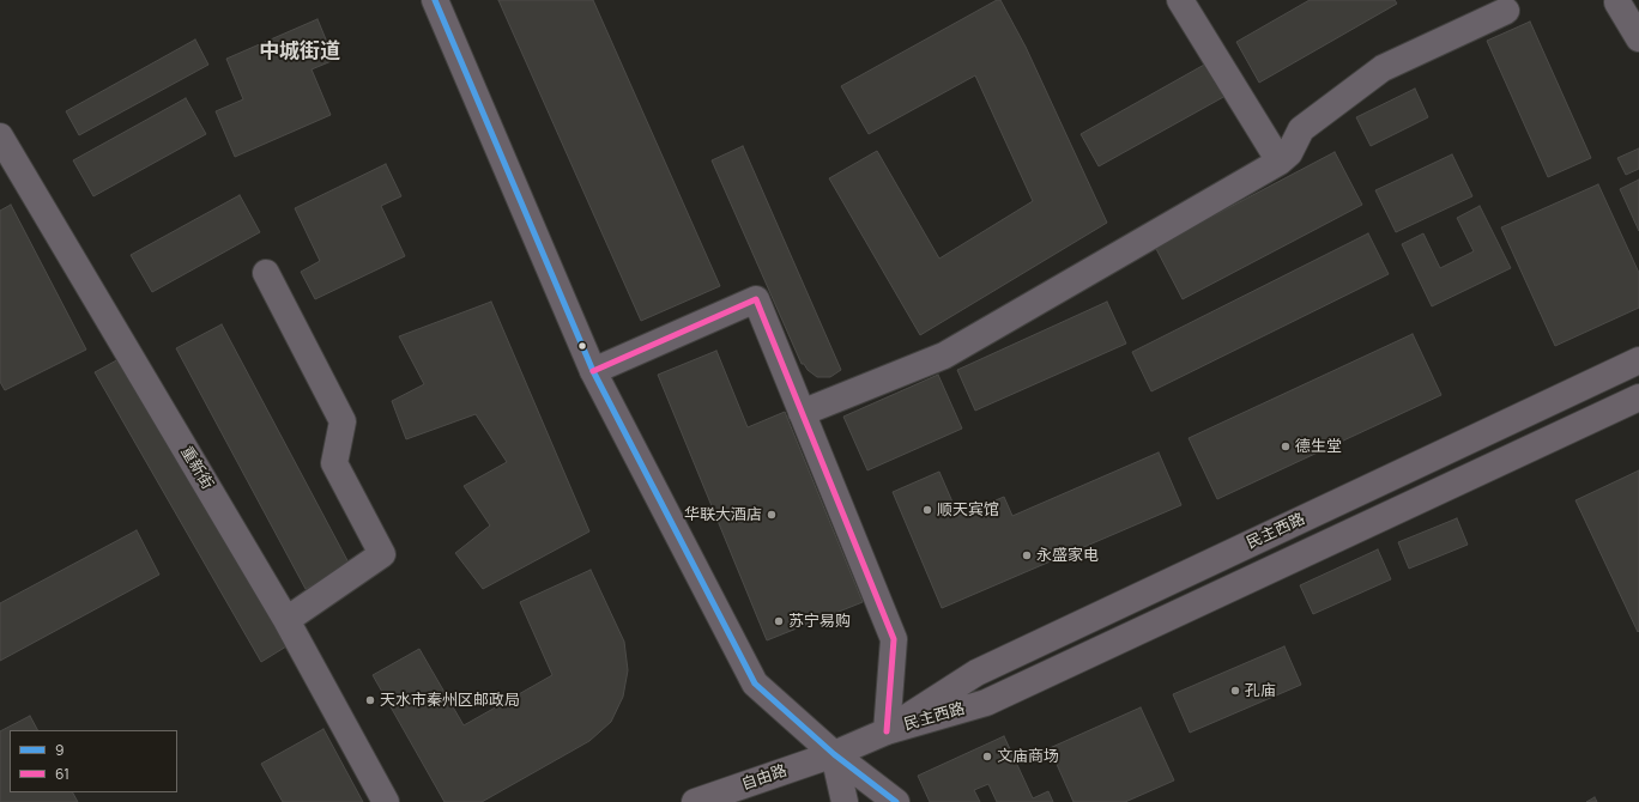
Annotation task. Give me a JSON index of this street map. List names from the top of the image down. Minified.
{"streets":{"main road":["民主西路","自由路"],"street":["重新街"]},"crossings":[["民主西路","自由路"]],"districts":["中城街道"],"places":["德生堂","顺天宾馆","华联大酒店","永盛家电","苏宁易购","孔庙","天水市秦州区邮政局","文庙商场"],"lines":["transit line 9","transit line 61"],"legend":["9","61"]}
